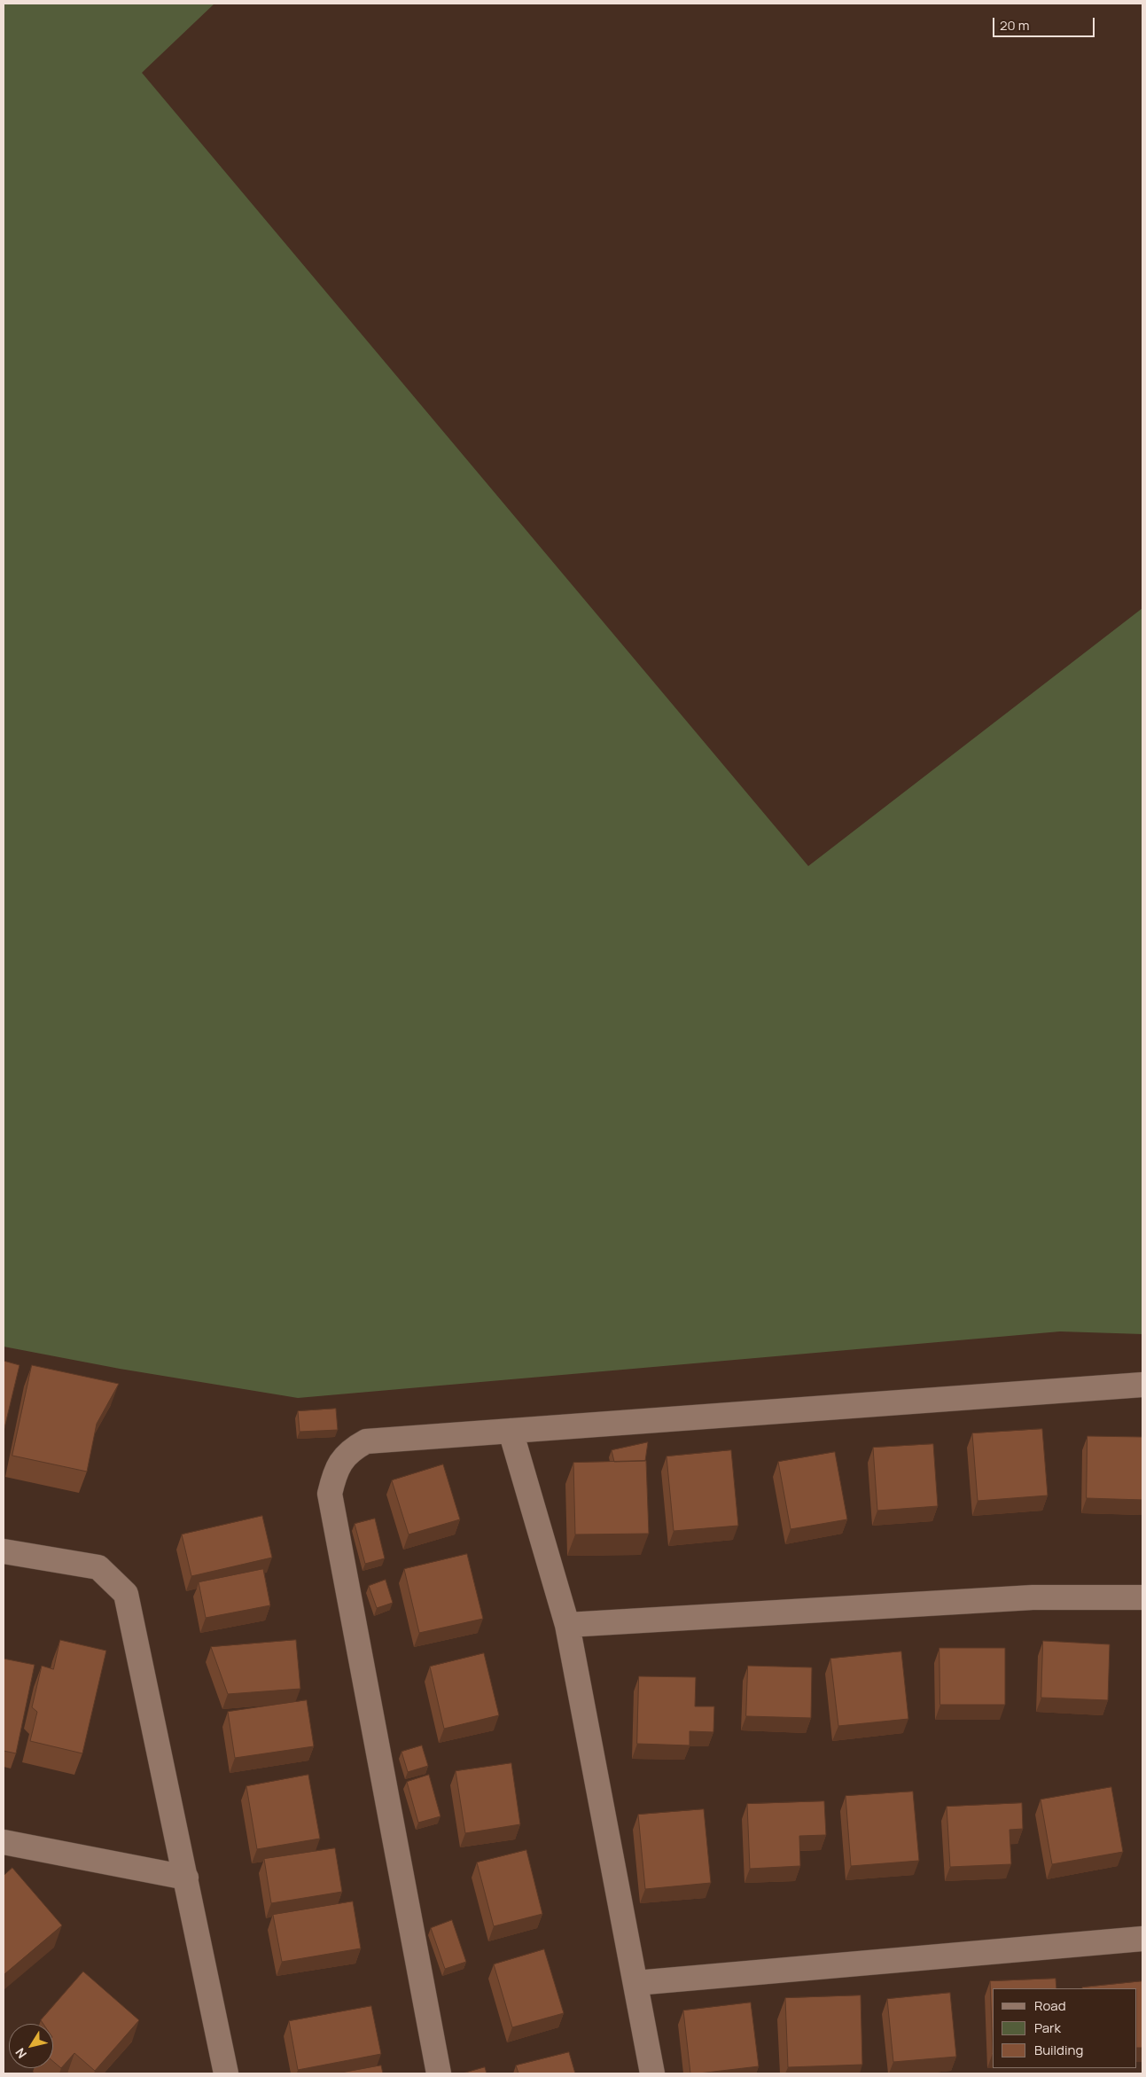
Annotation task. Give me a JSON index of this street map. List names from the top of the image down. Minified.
{"legend":["Road","Park","Building"],"scale_bar":"20 m","north":"bottom left"}
